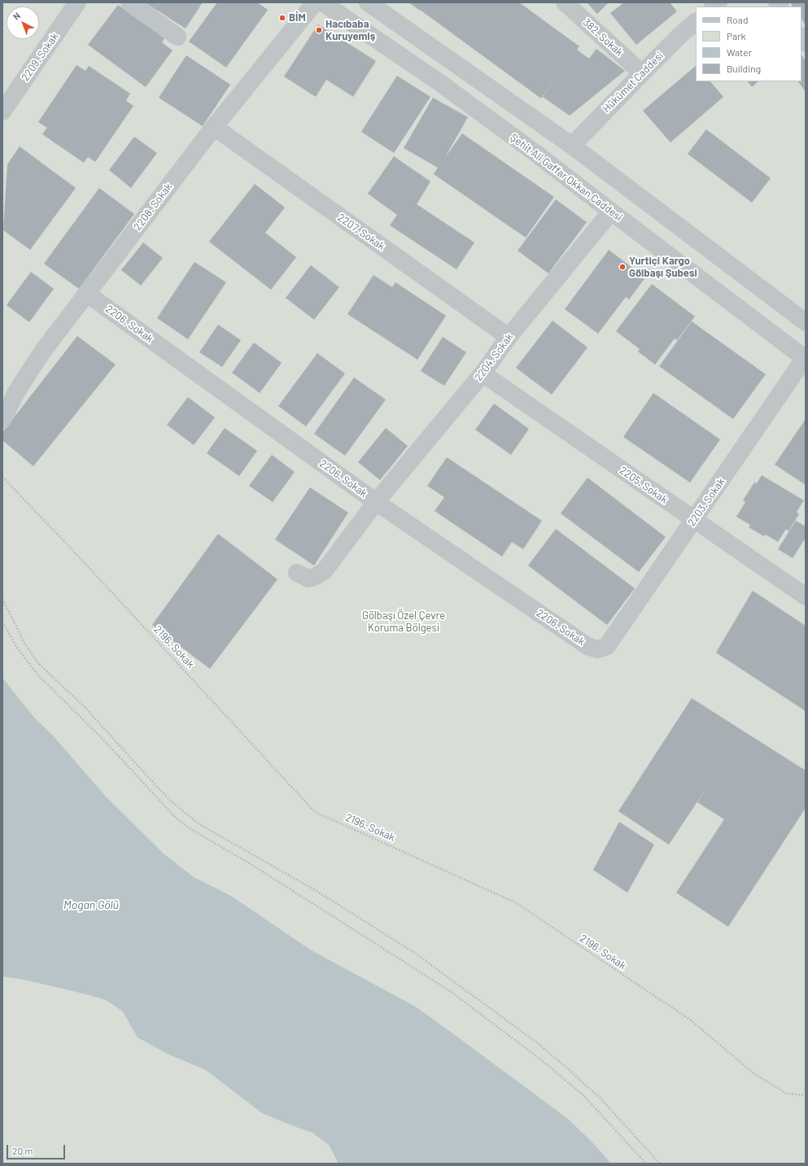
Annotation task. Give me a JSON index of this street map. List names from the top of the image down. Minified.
{"streets":{"street":["382. Sokak","2209. Sokak","Hükümet Caddesi","Şehit Ali Gaffar Okkan Caddesi","2208. Sokak","2207. Sokak","2206. Sokak","2204. Sokak","2205. Sokak","2203. Sokak"],"path":["2196. Sokak"]},"crossings":[["382. Sokak","Hükümet Caddesi"],["Şehit Ali Gaffar Okkan Caddesi","2204. Sokak"],["Şehit Ali Gaffar Okkan Caddesi","2203. Sokak"],["2208. Sokak","2207. Sokak"],["2208. Sokak","2206. Sokak"],["2207. Sokak","2204. Sokak"],["2206. Sokak","2204. Sokak"],["2206. Sokak","2203. Sokak"],["2204. Sokak","2205. Sokak"],["2205. Sokak","2203. Sokak"]],"water":["Mogan Gölü"],"parks":["Gölbaşı Özel Çevre Koruma Bölgesi"],"places":["BİM","Hacıbaba Kuruyemiş","Yurtiçi Kargo Gölbaşı Şubesi"],"legend":["Road","Park","Water","Building"],"scale_bar":"20 m","north":"top left"}
